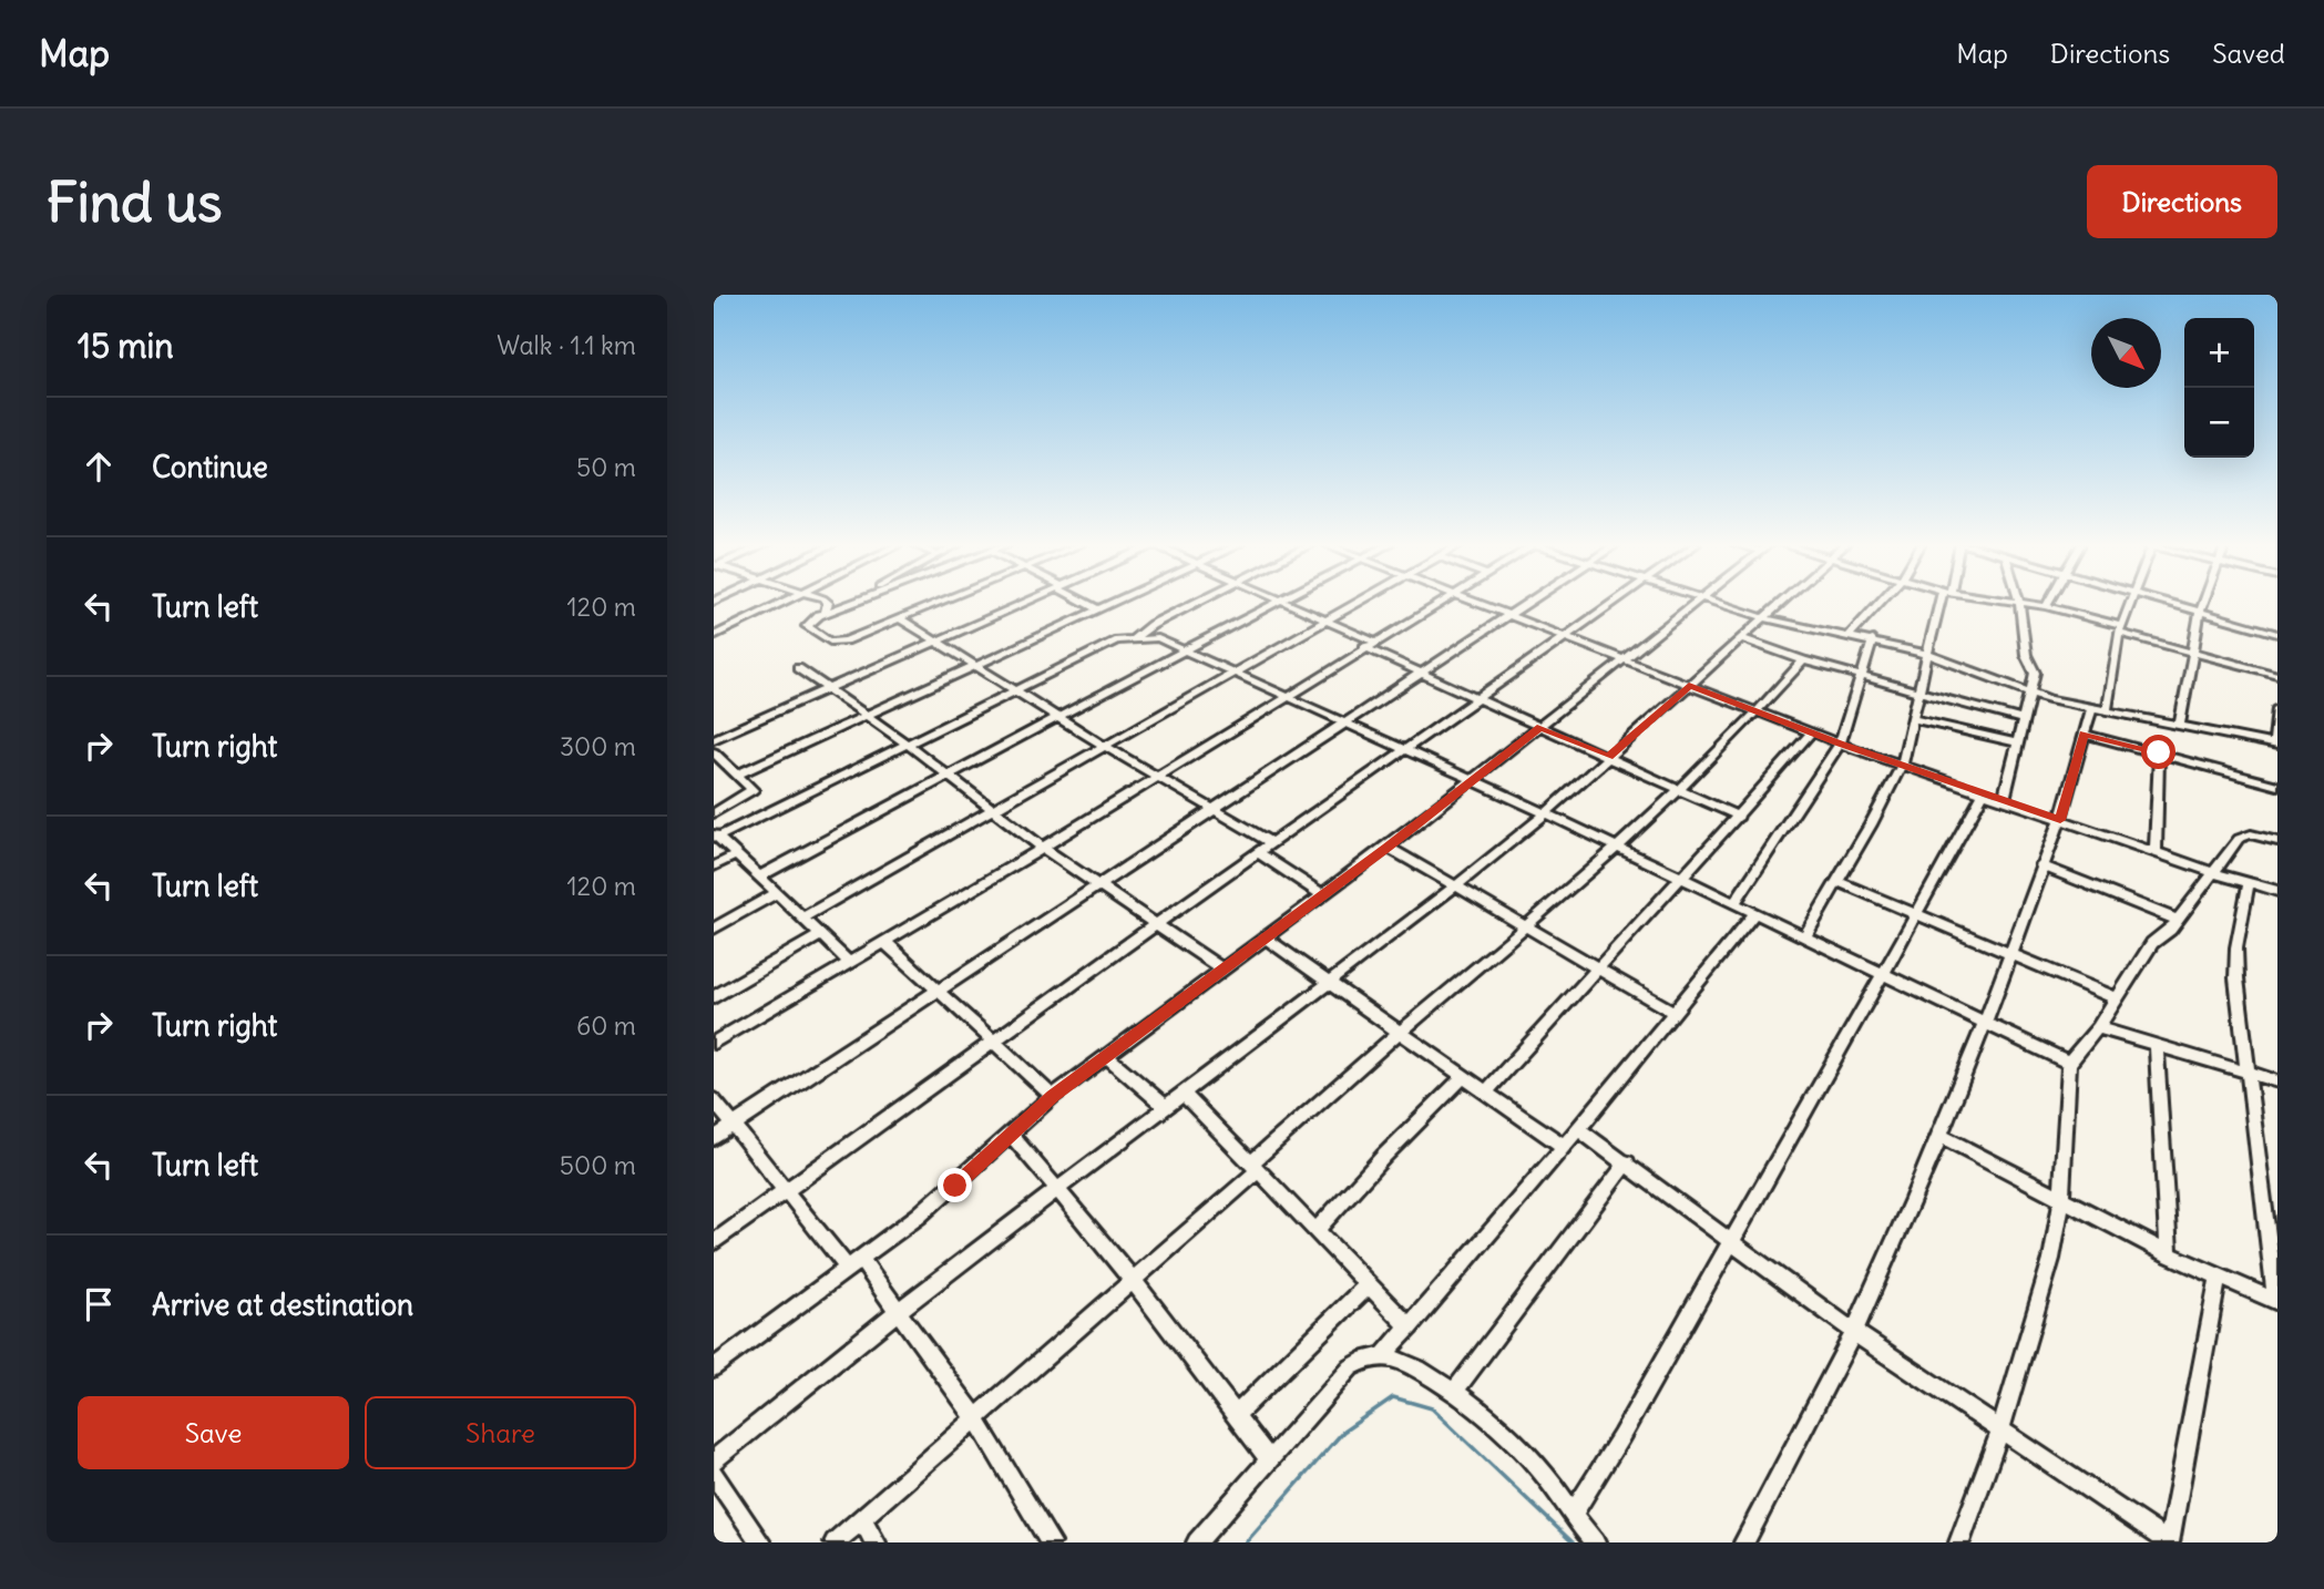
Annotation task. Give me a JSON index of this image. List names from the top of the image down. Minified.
{"north":"bottom right","page":{"header":"Map","nav":["Map","Directions","Saved"],"buttons":["Directions",["Save","Share"]],"title":"Find us","heading":["15 min","Walk · 1.1 km"],"map_buttons":["+","−"],"list":[["Continue","50 m"],["Turn left","120 m"],["Turn right","300 m"],["Turn left","120 m"],["Turn right","60 m"],["Turn left","500 m"],"Arrive at destination"]}}
